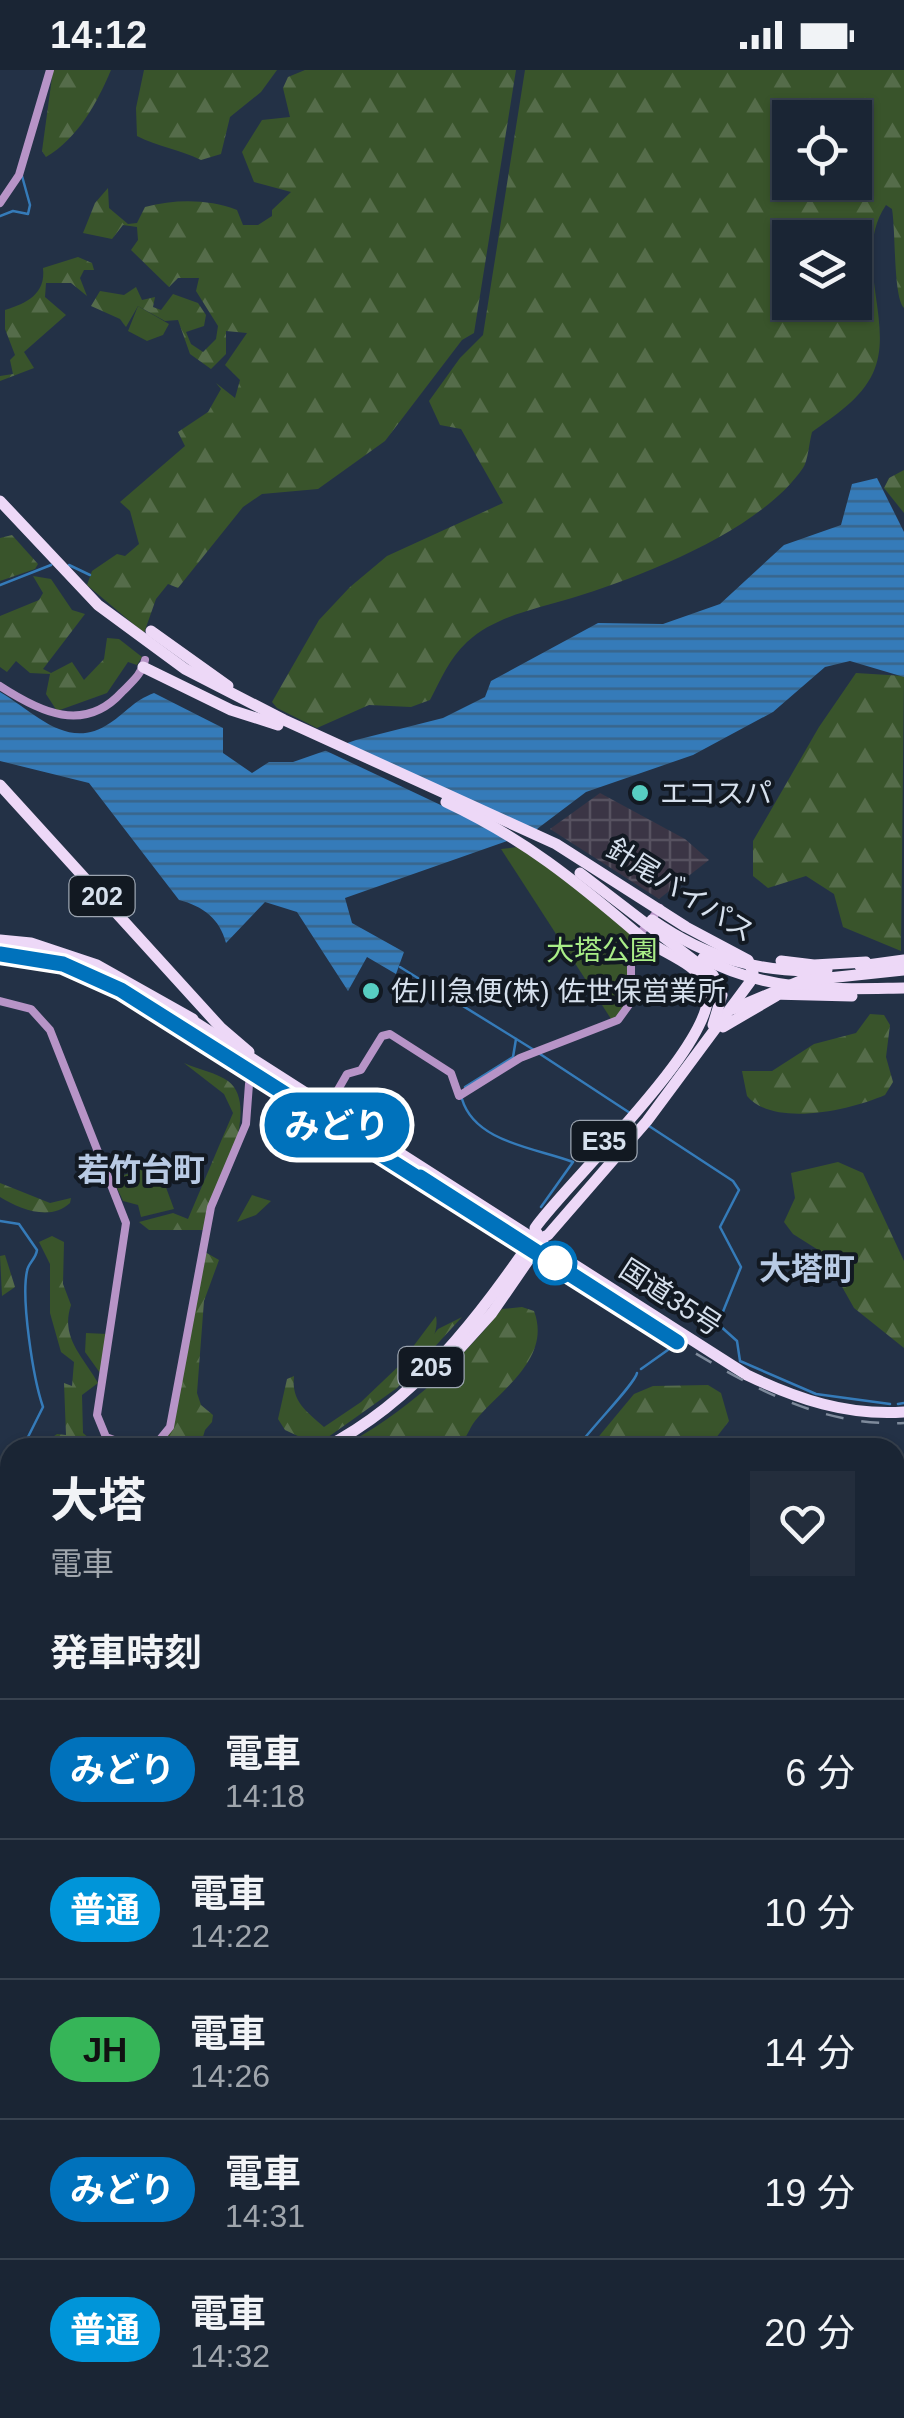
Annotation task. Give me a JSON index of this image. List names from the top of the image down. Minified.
{"streets":{"highway":["針尾バイパス","202","E35","国道35号","205"]},"crossings":[["針尾バイパス","E35"],["202","国道35号"]],"districts":["若竹台町","大塔町"],"parks":["大塔公園"],"places":["エコスパ","佐川急便(株) 佐世保営業所"],"page":{"status":"14:12","on_map":"みどり","heading":[["大塔","電車"],"発車時刻"],"list":[{"mark":"みどり","name":"電車","note":"14:18","value":"6 分"},{"mark":"普通","name":"電車","note":"14:22","value":"10 分"},{"mark":"JH","name":"電車","note":"14:26","value":"14 分"},{"mark":"みどり","name":"電車","note":"14:31","value":"19 分"},{"mark":"普通","name":"電車","note":"14:32","value":"20 分"}]}}
